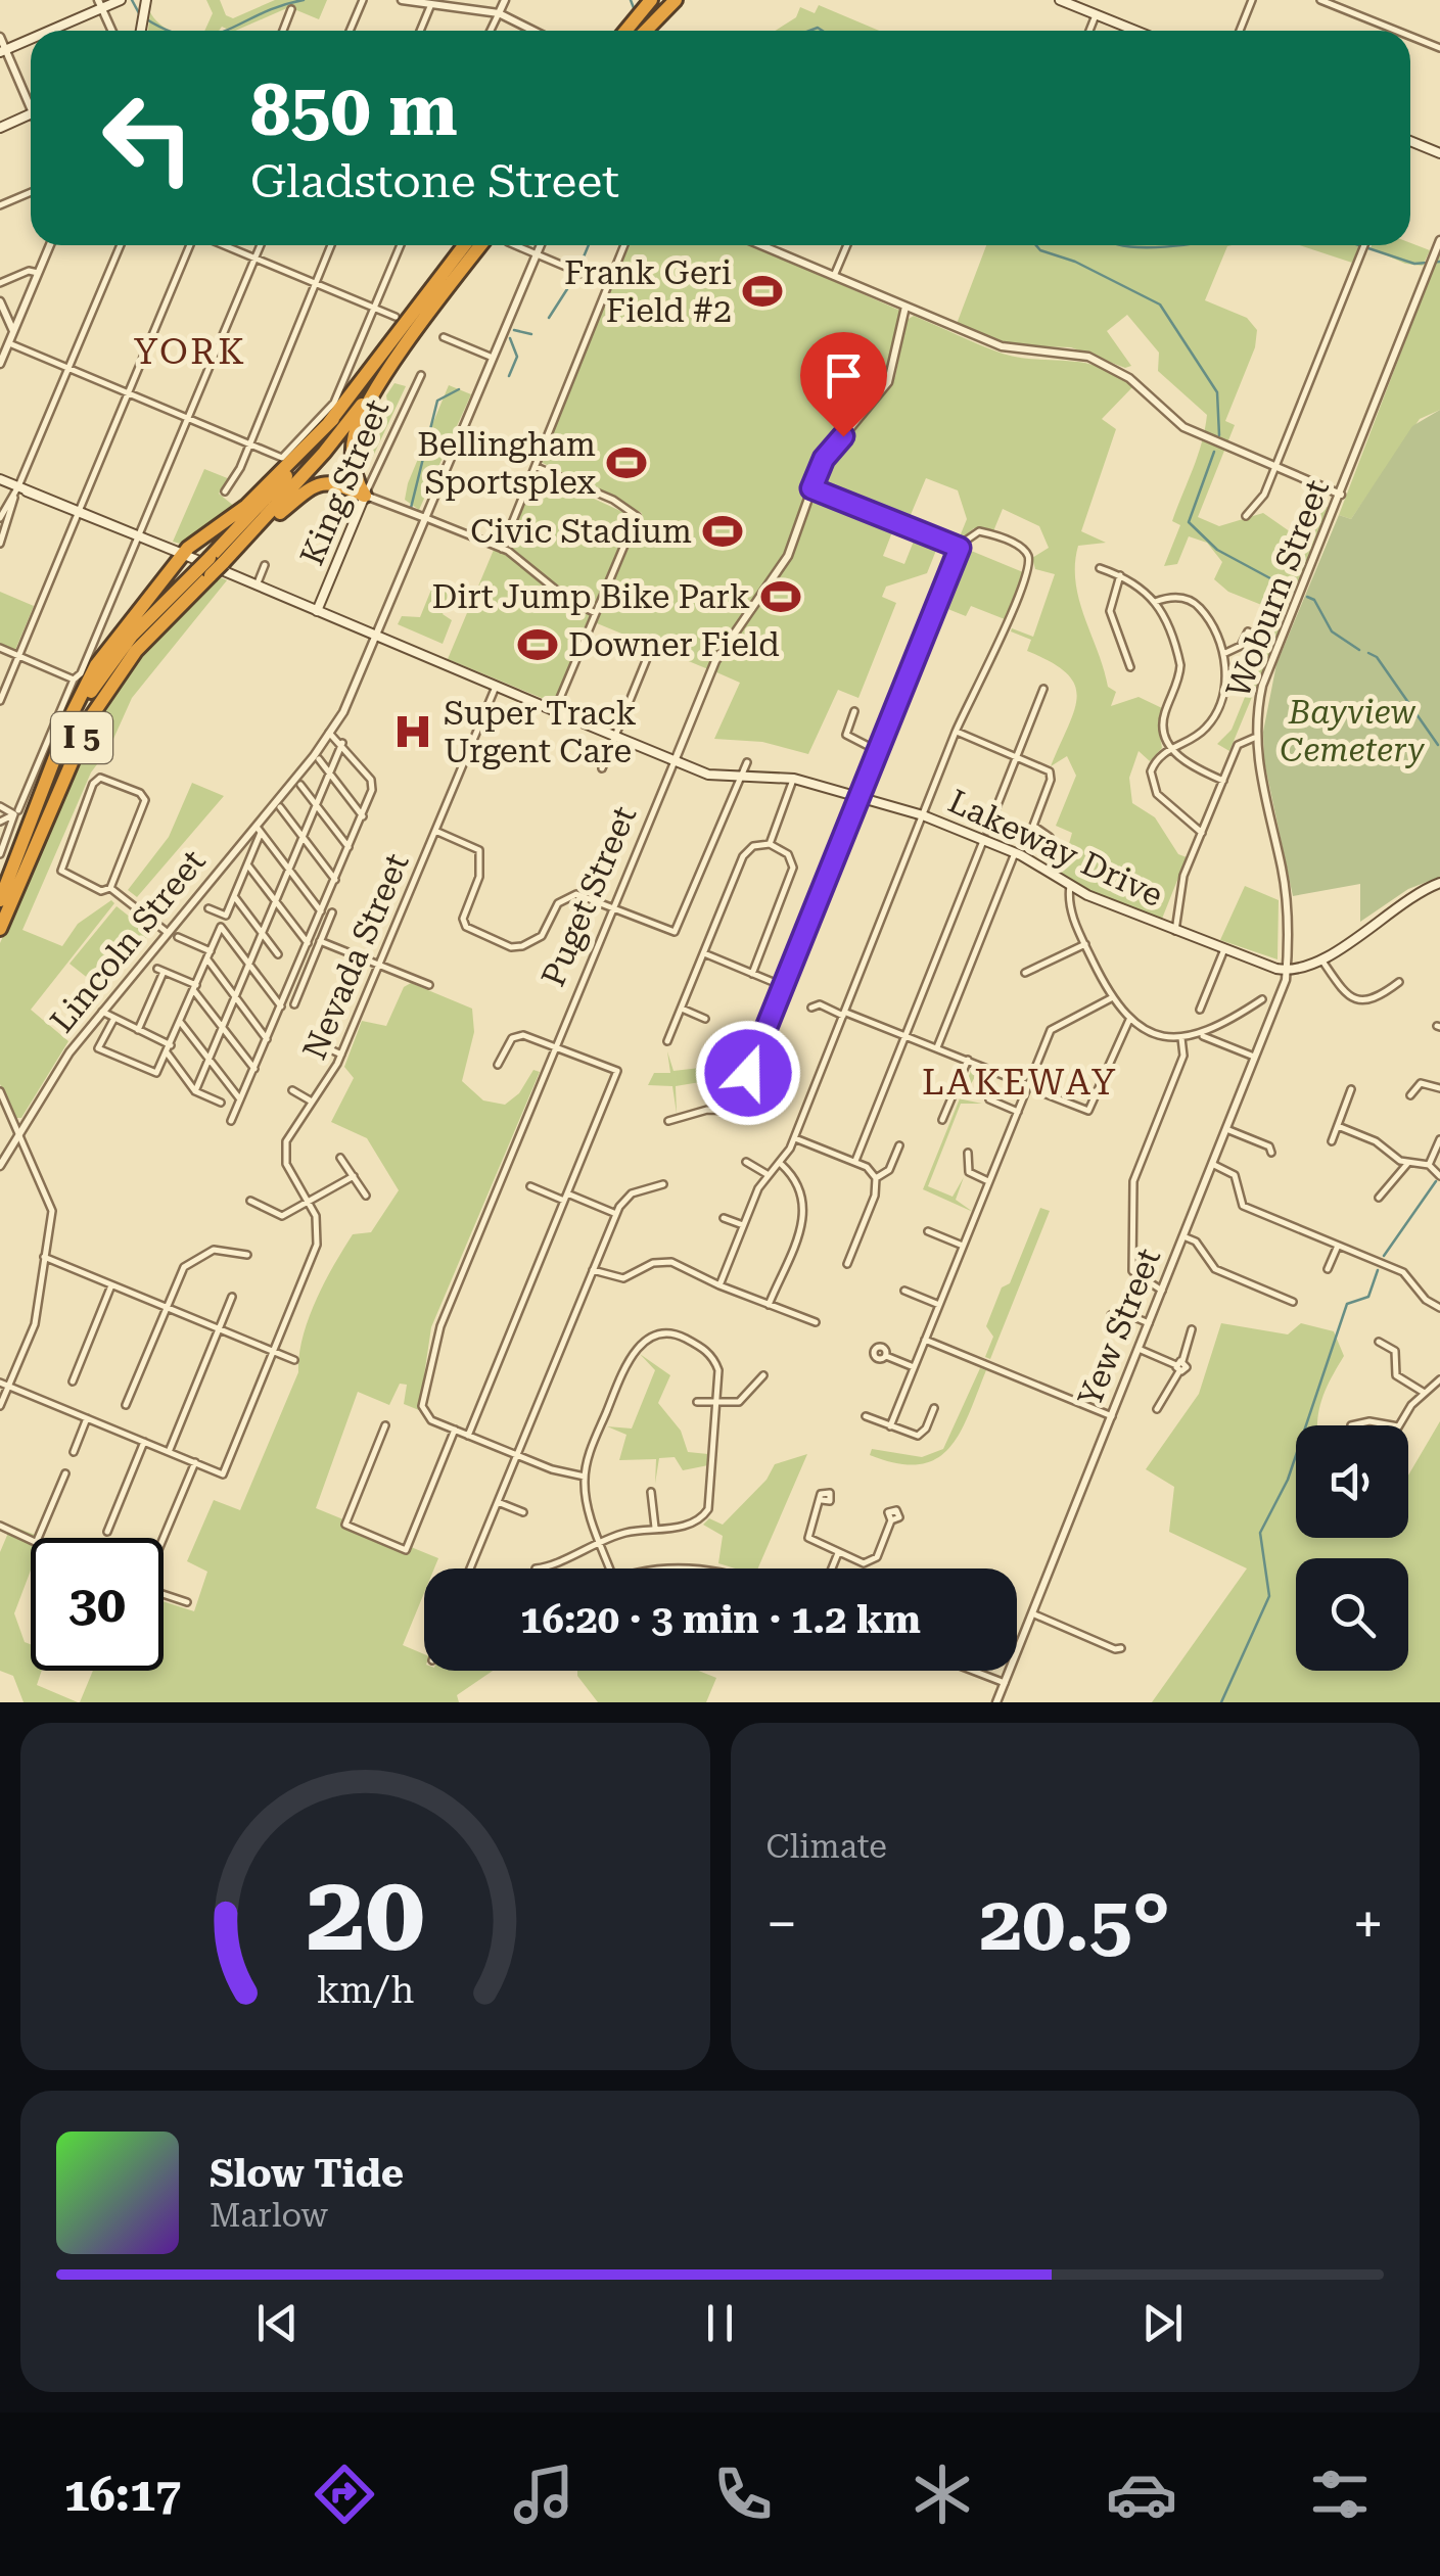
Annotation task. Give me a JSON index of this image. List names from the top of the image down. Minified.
{"streets":{"highway":["I 5"],"main road":["King Street","Lakeway Drive"],"street":["Woburn Street","Puget Street","Lincoln Street","Nevada Street","Yew Street"]},"crossings":[["King Street","Lakeway Drive"],["Woburn Street","Lakeway Drive"],["Woburn Street","Yew Street"],["I 5","Lakeway Drive"],["Lakeway Drive","Puget Street"],["Lakeway Drive","Lincoln Street"],["Lakeway Drive","Nevada Street"],["Lakeway Drive","Yew Street"]],"districts":["YORK","LAKEWAY"],"parks":["Bayview Cemetery"],"places":{"sports":["Frank Geri Field #2","Bellingham Sportsplex","Civic Stadium","Dirt Jump Bike Park","Downer Field"],"hospital":["Super Track Urgent Care"]},"page":{"turn":["850 m","Gladstone Street"],"limit":"30","trip":"16:20 · 3 min · 1.2 km","tile":"Climate","heat":["−","20.5°","+"],"song":["Slow Tide","Marlow"],"tabs":"16:17","gauge":["20","km/h"]}}
